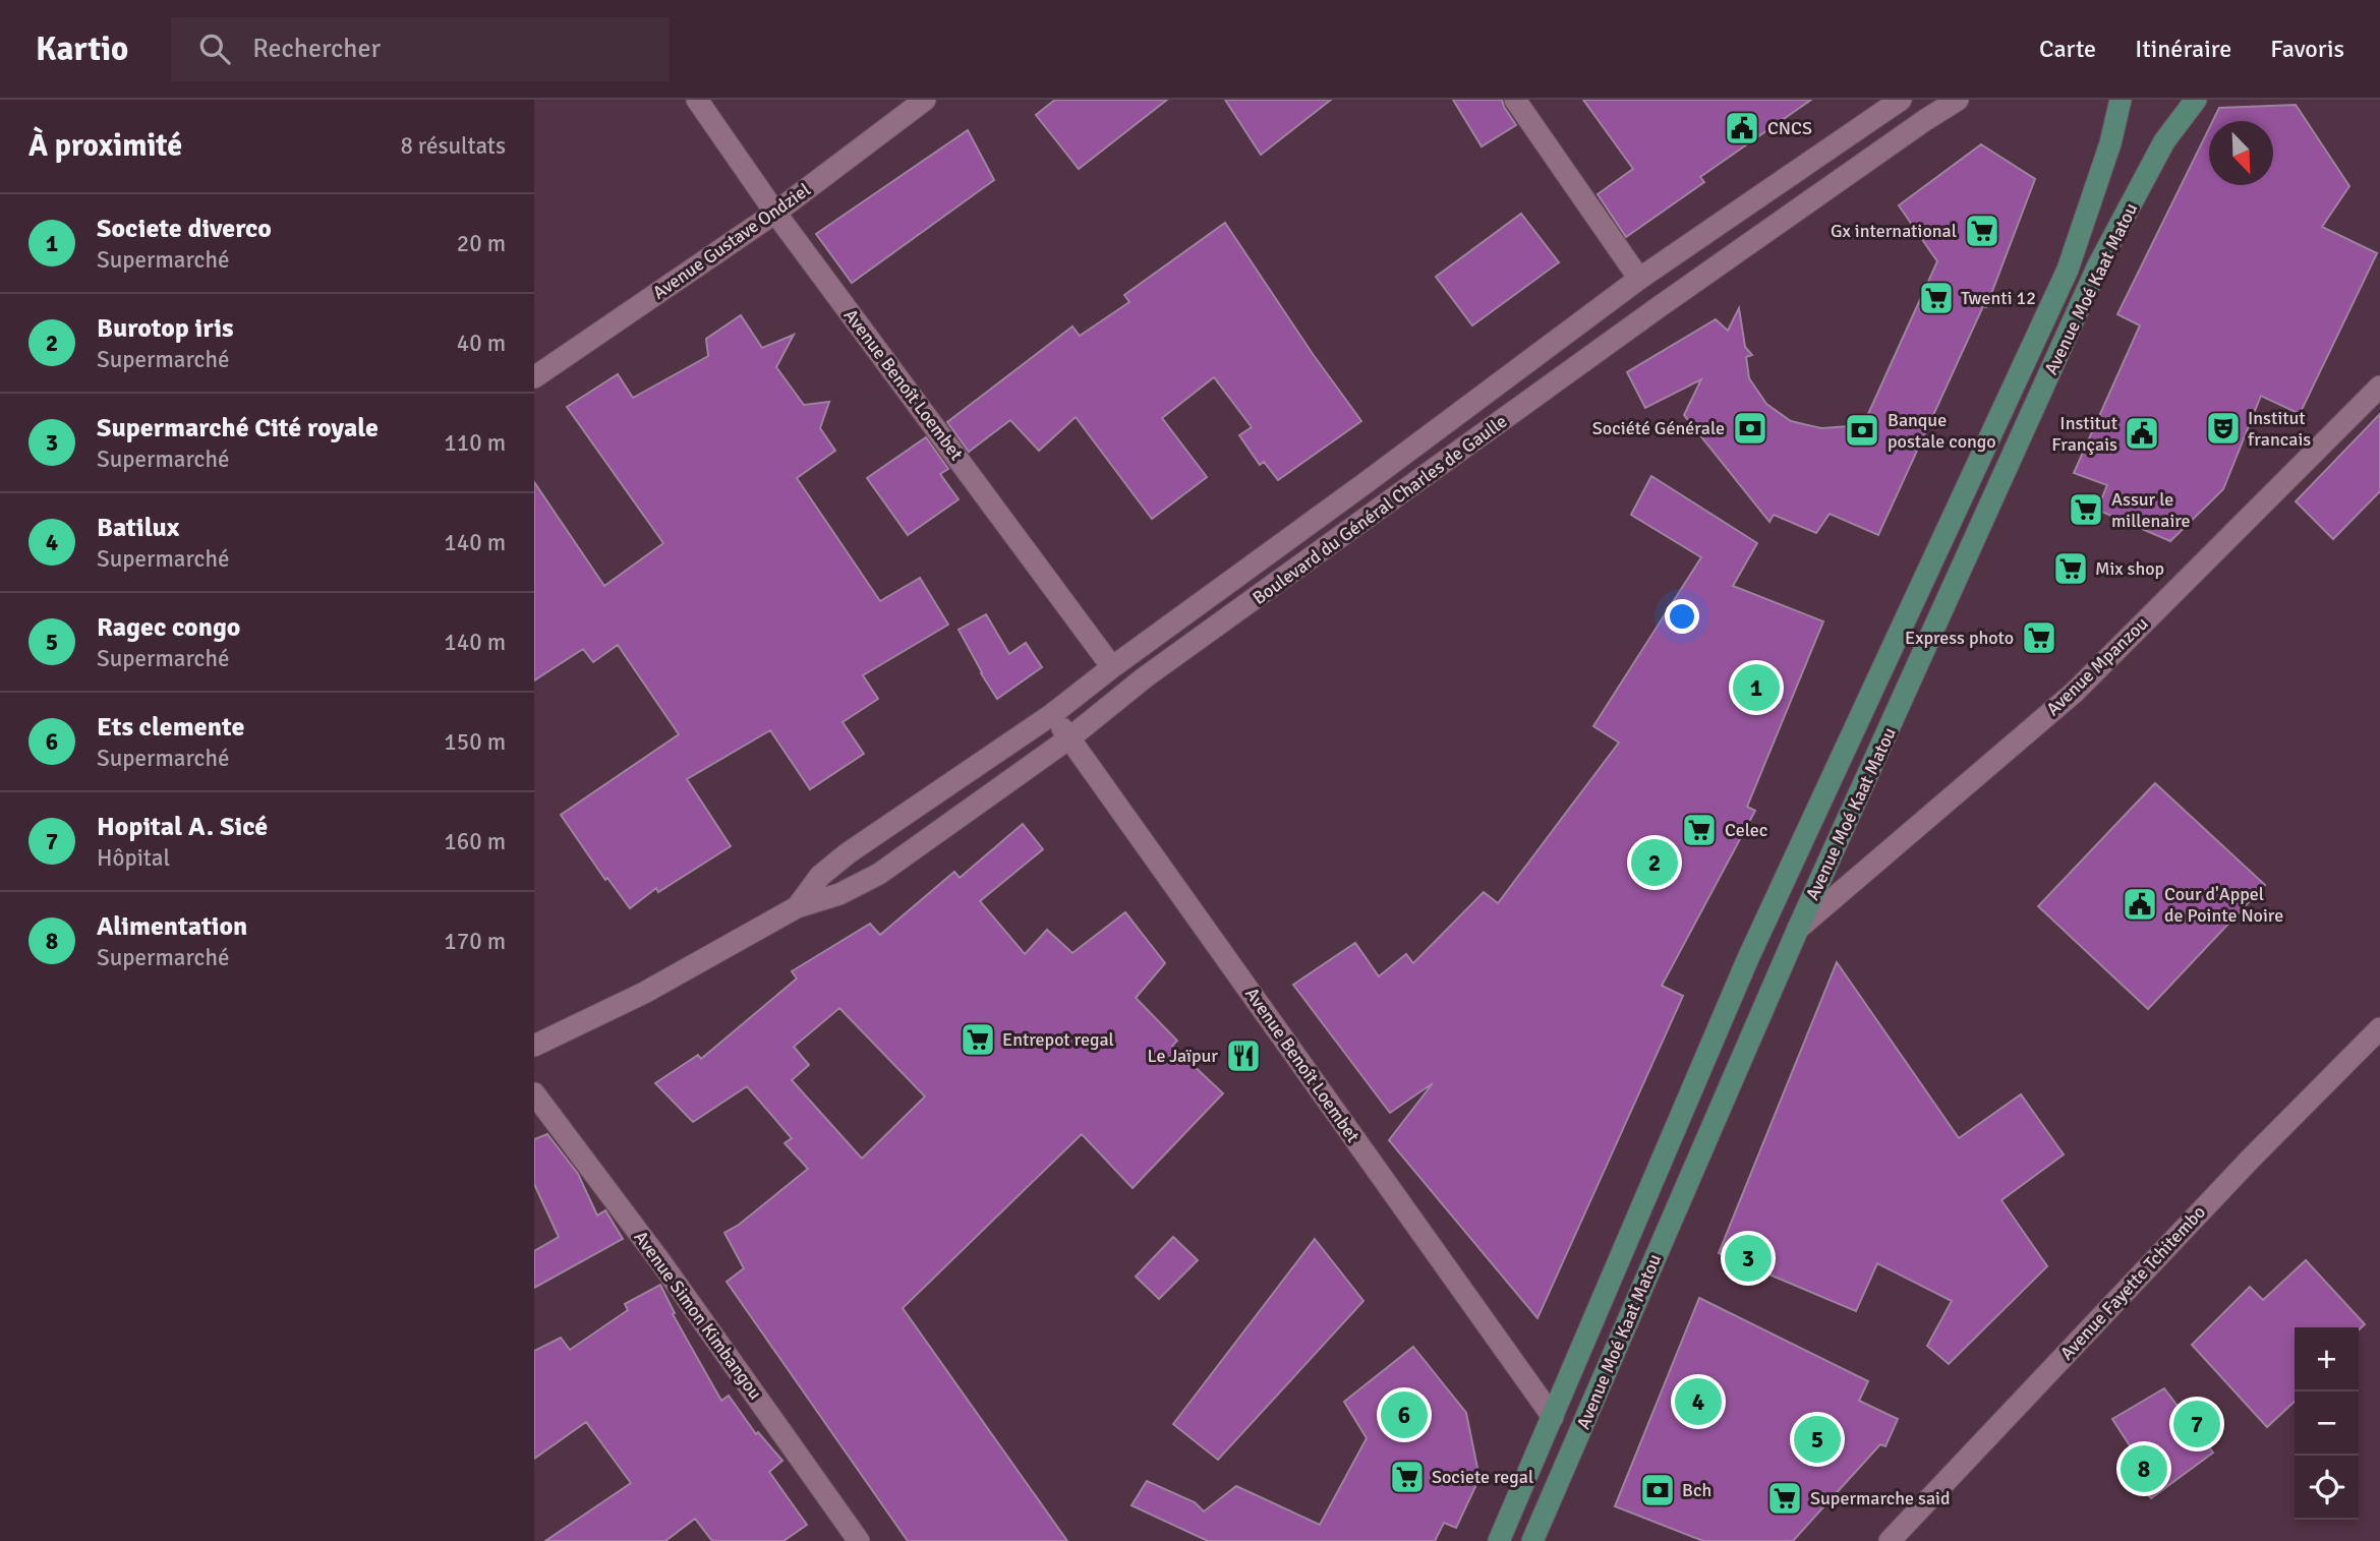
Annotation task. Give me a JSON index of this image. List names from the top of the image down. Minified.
{"streets":{"main road":["Avenue Moé Kaat Matou"],"street":["Avenue Gustave Ondziel","Avenue Benoît Loembet","Boulevard du Général Charles de Gaulle","Avenue Mpanzou","Avenue Fayette Tchitembo","Avenue Simon Kimbangou"]},"crossings":[["Avenue Gustave Ondziel","Avenue Benoît Loembet"],["Avenue Moé Kaat Matou","Avenue Benoît Loembet"],["Avenue Moé Kaat Matou","Avenue Mpanzou"],["Avenue Benoît Loembet","Boulevard du Général Charles de Gaulle"]],"places":{"public building":["CNCS","Institut Français","Cour d'Appel de Pointe Noire"],"supermarket":["Gx international","Twenti 12","Assur le millenaire","Mix shop","Express photo","Celec","Entrepot regal","Societe regal","Supermarche said"],"bank":["Société Générale","Banque postale congo","Bch"],"theatre":["Institut francais"],"restaurant":["Le Jaïpur"]},"north":"bottom right","page":{"header":"Kartio","search":"Rechercher","nav":["Carte","Itinéraire","Favoris"],"heading":["À proximité","8 résultats"],"list":[{"mark":"1","name":"Societe diverco","note":"Supermarché","value":"20 m"},{"mark":"2","name":"Burotop iris","note":"Supermarché","value":"40 m"},{"mark":"3","name":"Supermarché Cité royale","note":"Supermarché","value":"110 m"},{"mark":"4","name":"Batilux","note":"Supermarché","value":"140 m"},{"mark":"5","name":"Ragec congo","note":"Supermarché","value":"140 m"},{"mark":"6","name":"Ets clemente","note":"Supermarché","value":"150 m"},{"mark":"7","name":"Hopital A. Sicé","note":"Hôpital","value":"160 m"},{"mark":"8","name":"Alimentation","note":"Supermarché","value":"170 m"}],"pins":["1","2","3","4","6","7","5","8"],"map_buttons":["+","−"]}}
